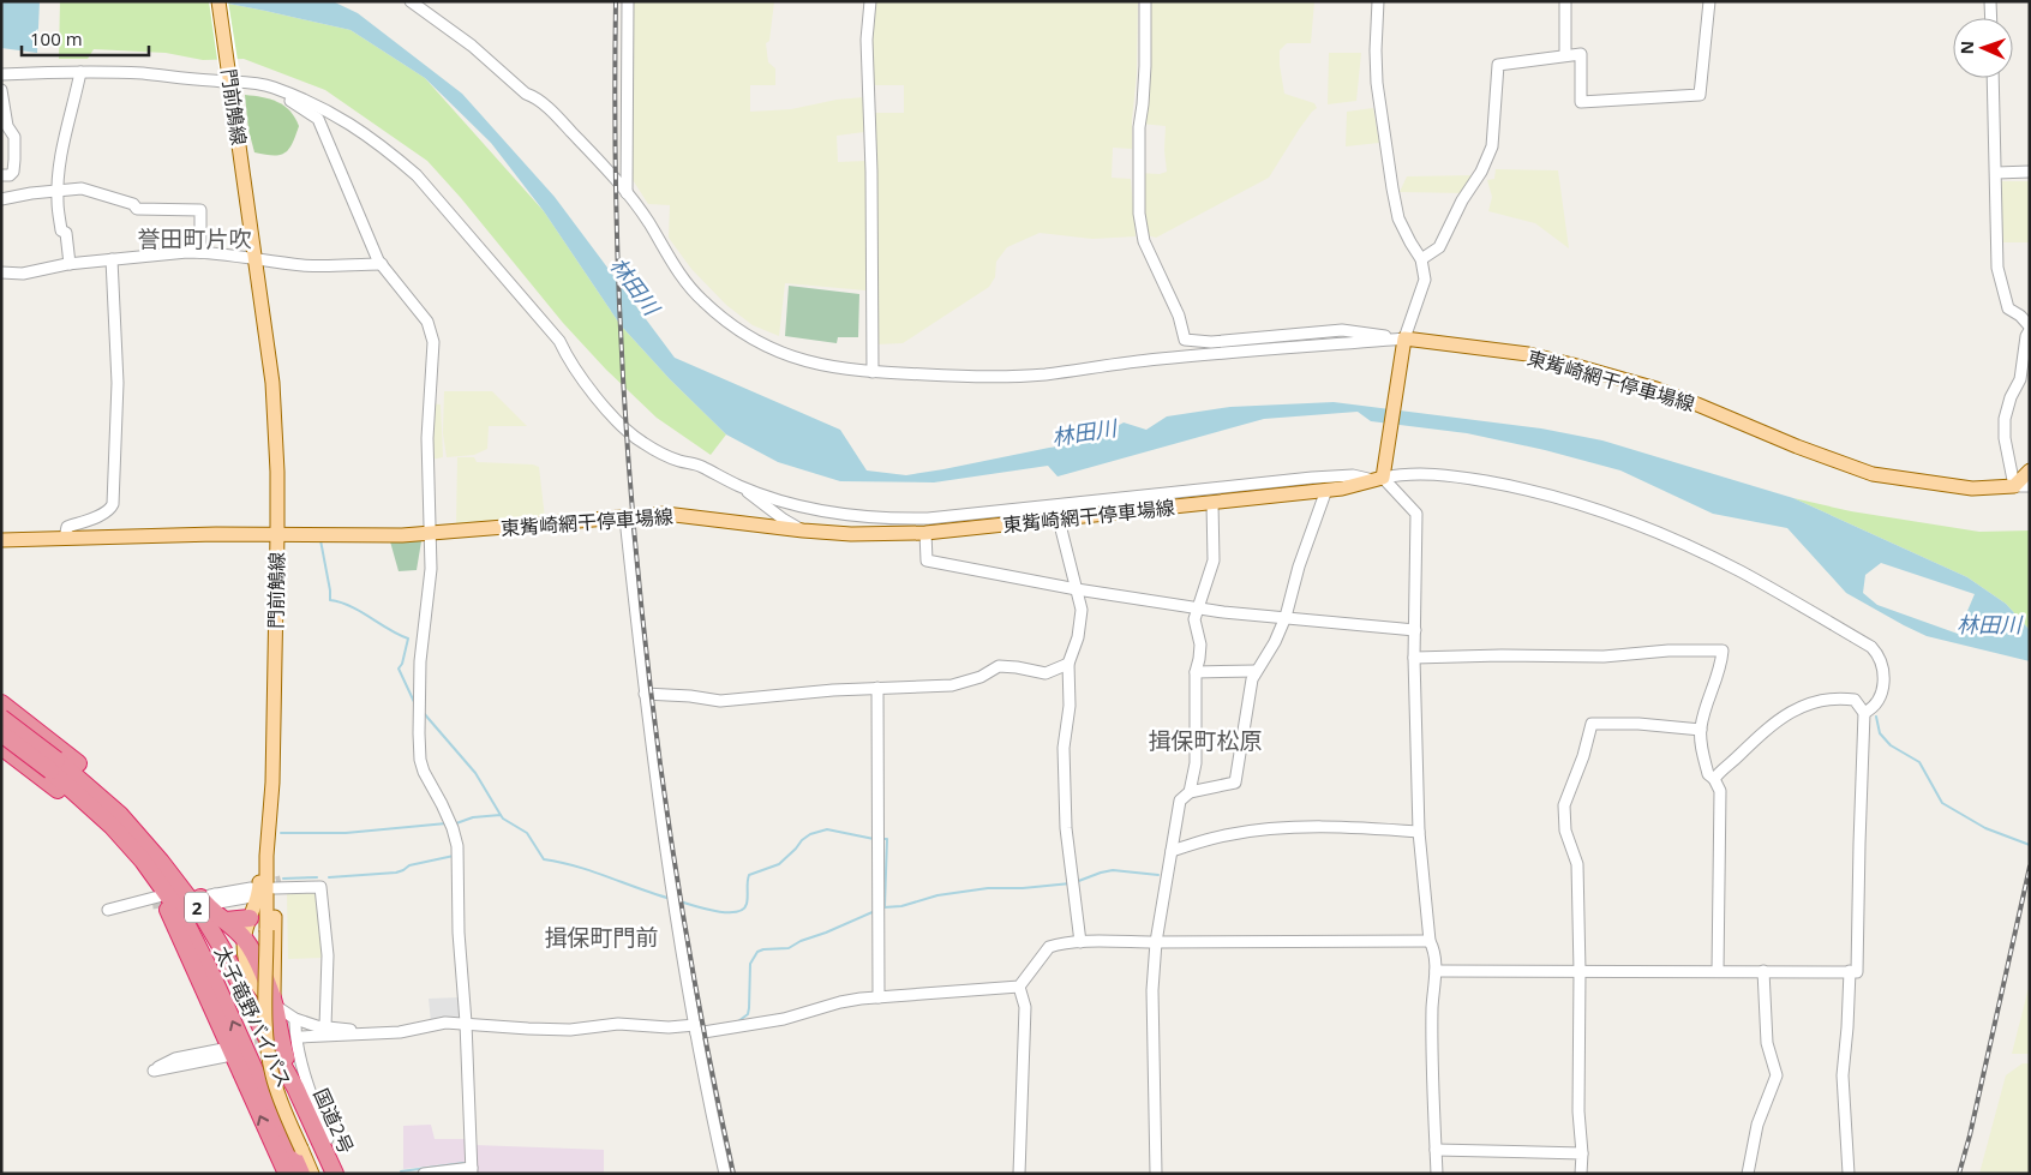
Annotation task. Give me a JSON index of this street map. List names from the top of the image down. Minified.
{"streets":{"highway":["2","太子竜野バイパス","国道2号"],"main road":["門前鵤線","東觜崎網干停車場線"]},"crossings":[["門前鵤線","東觜崎網干停車場線"],["2","太子竜野バイパス"],["太子竜野バイパス","国道2号"]],"districts":["誉田町片吹","揖保町松原","揖保町門前"],"water":["林田川"],"scale_bar":"100 m","north":"left"}
